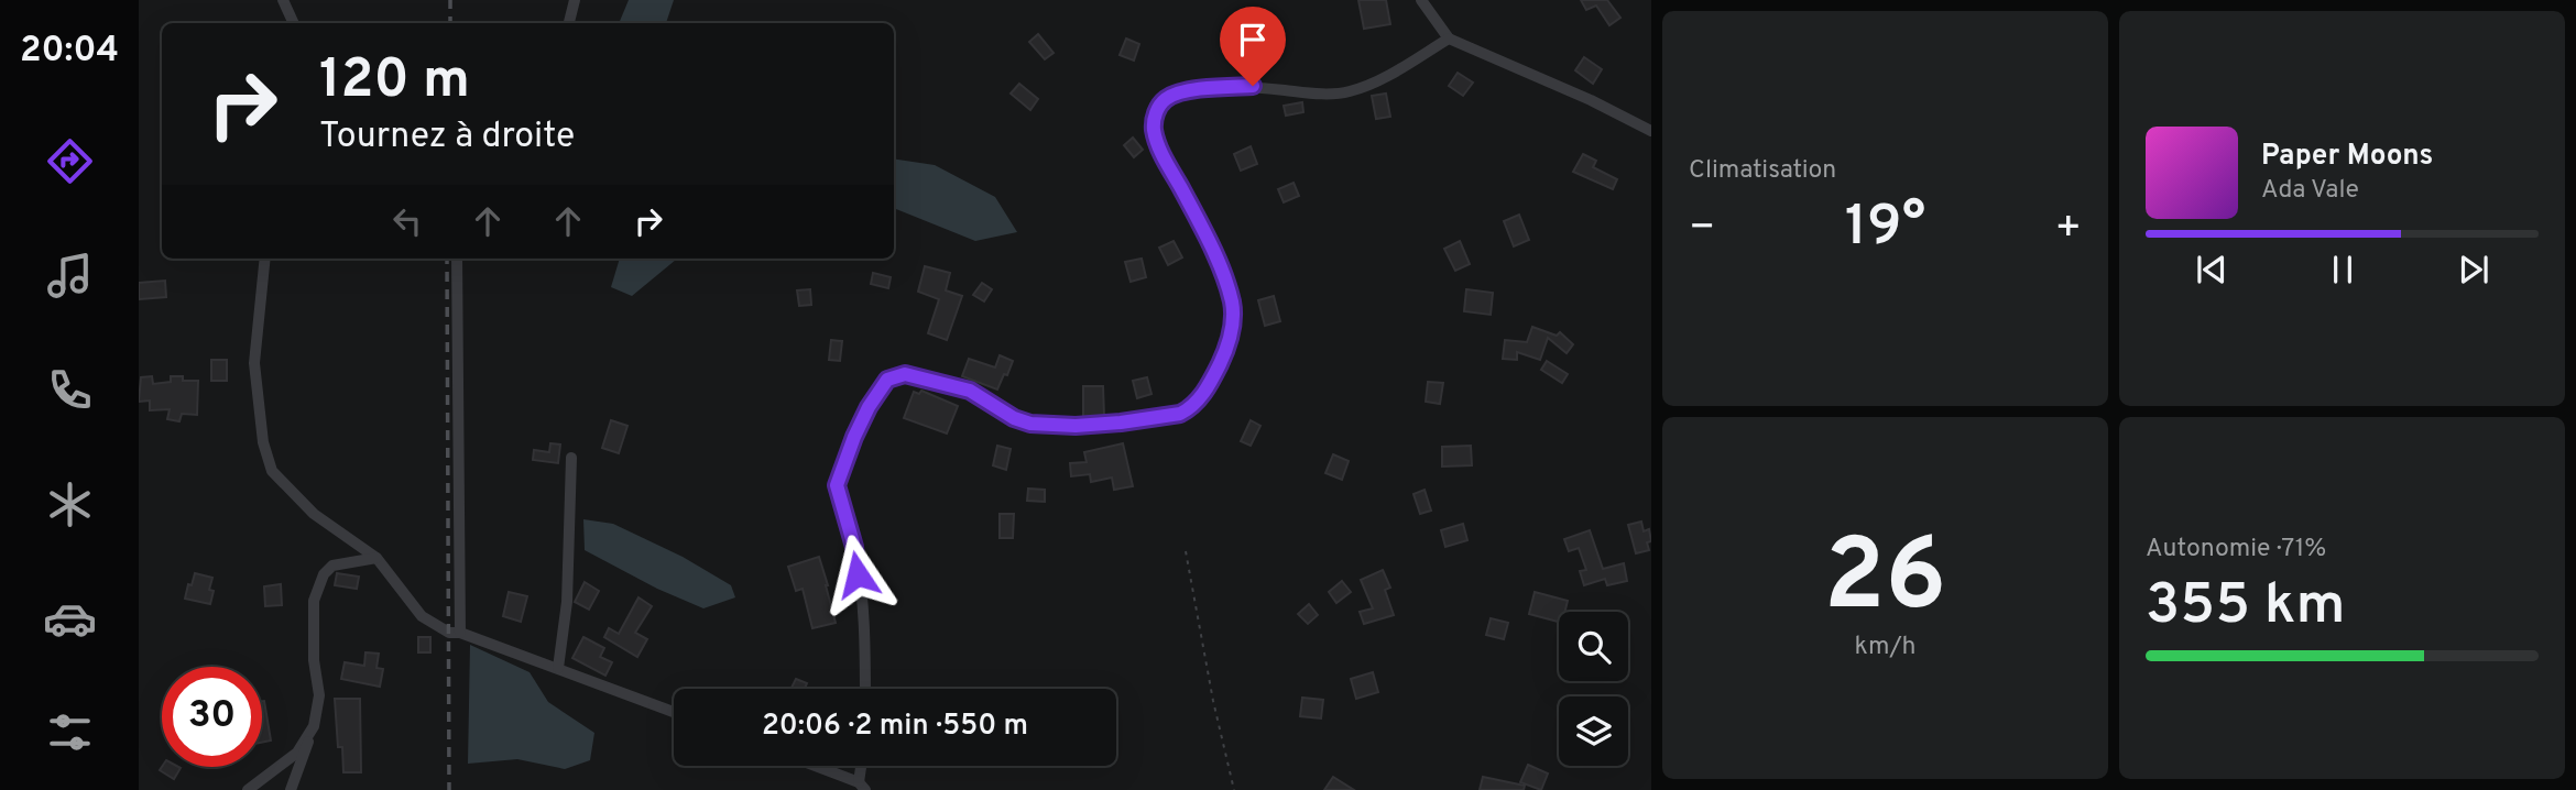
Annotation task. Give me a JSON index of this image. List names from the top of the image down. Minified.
{"page":{"tabs":"20:04","tile":["Climatisation",["26","km/h"],["Autonomie · 71%","355 km"]],"turn":["120 m","Tournez à droite"],"song":["Paper Moons","Ada Vale"],"heat":["−","19°","+"],"limit":"30","trip":"20:06 · 2 min · 550 m"}}
